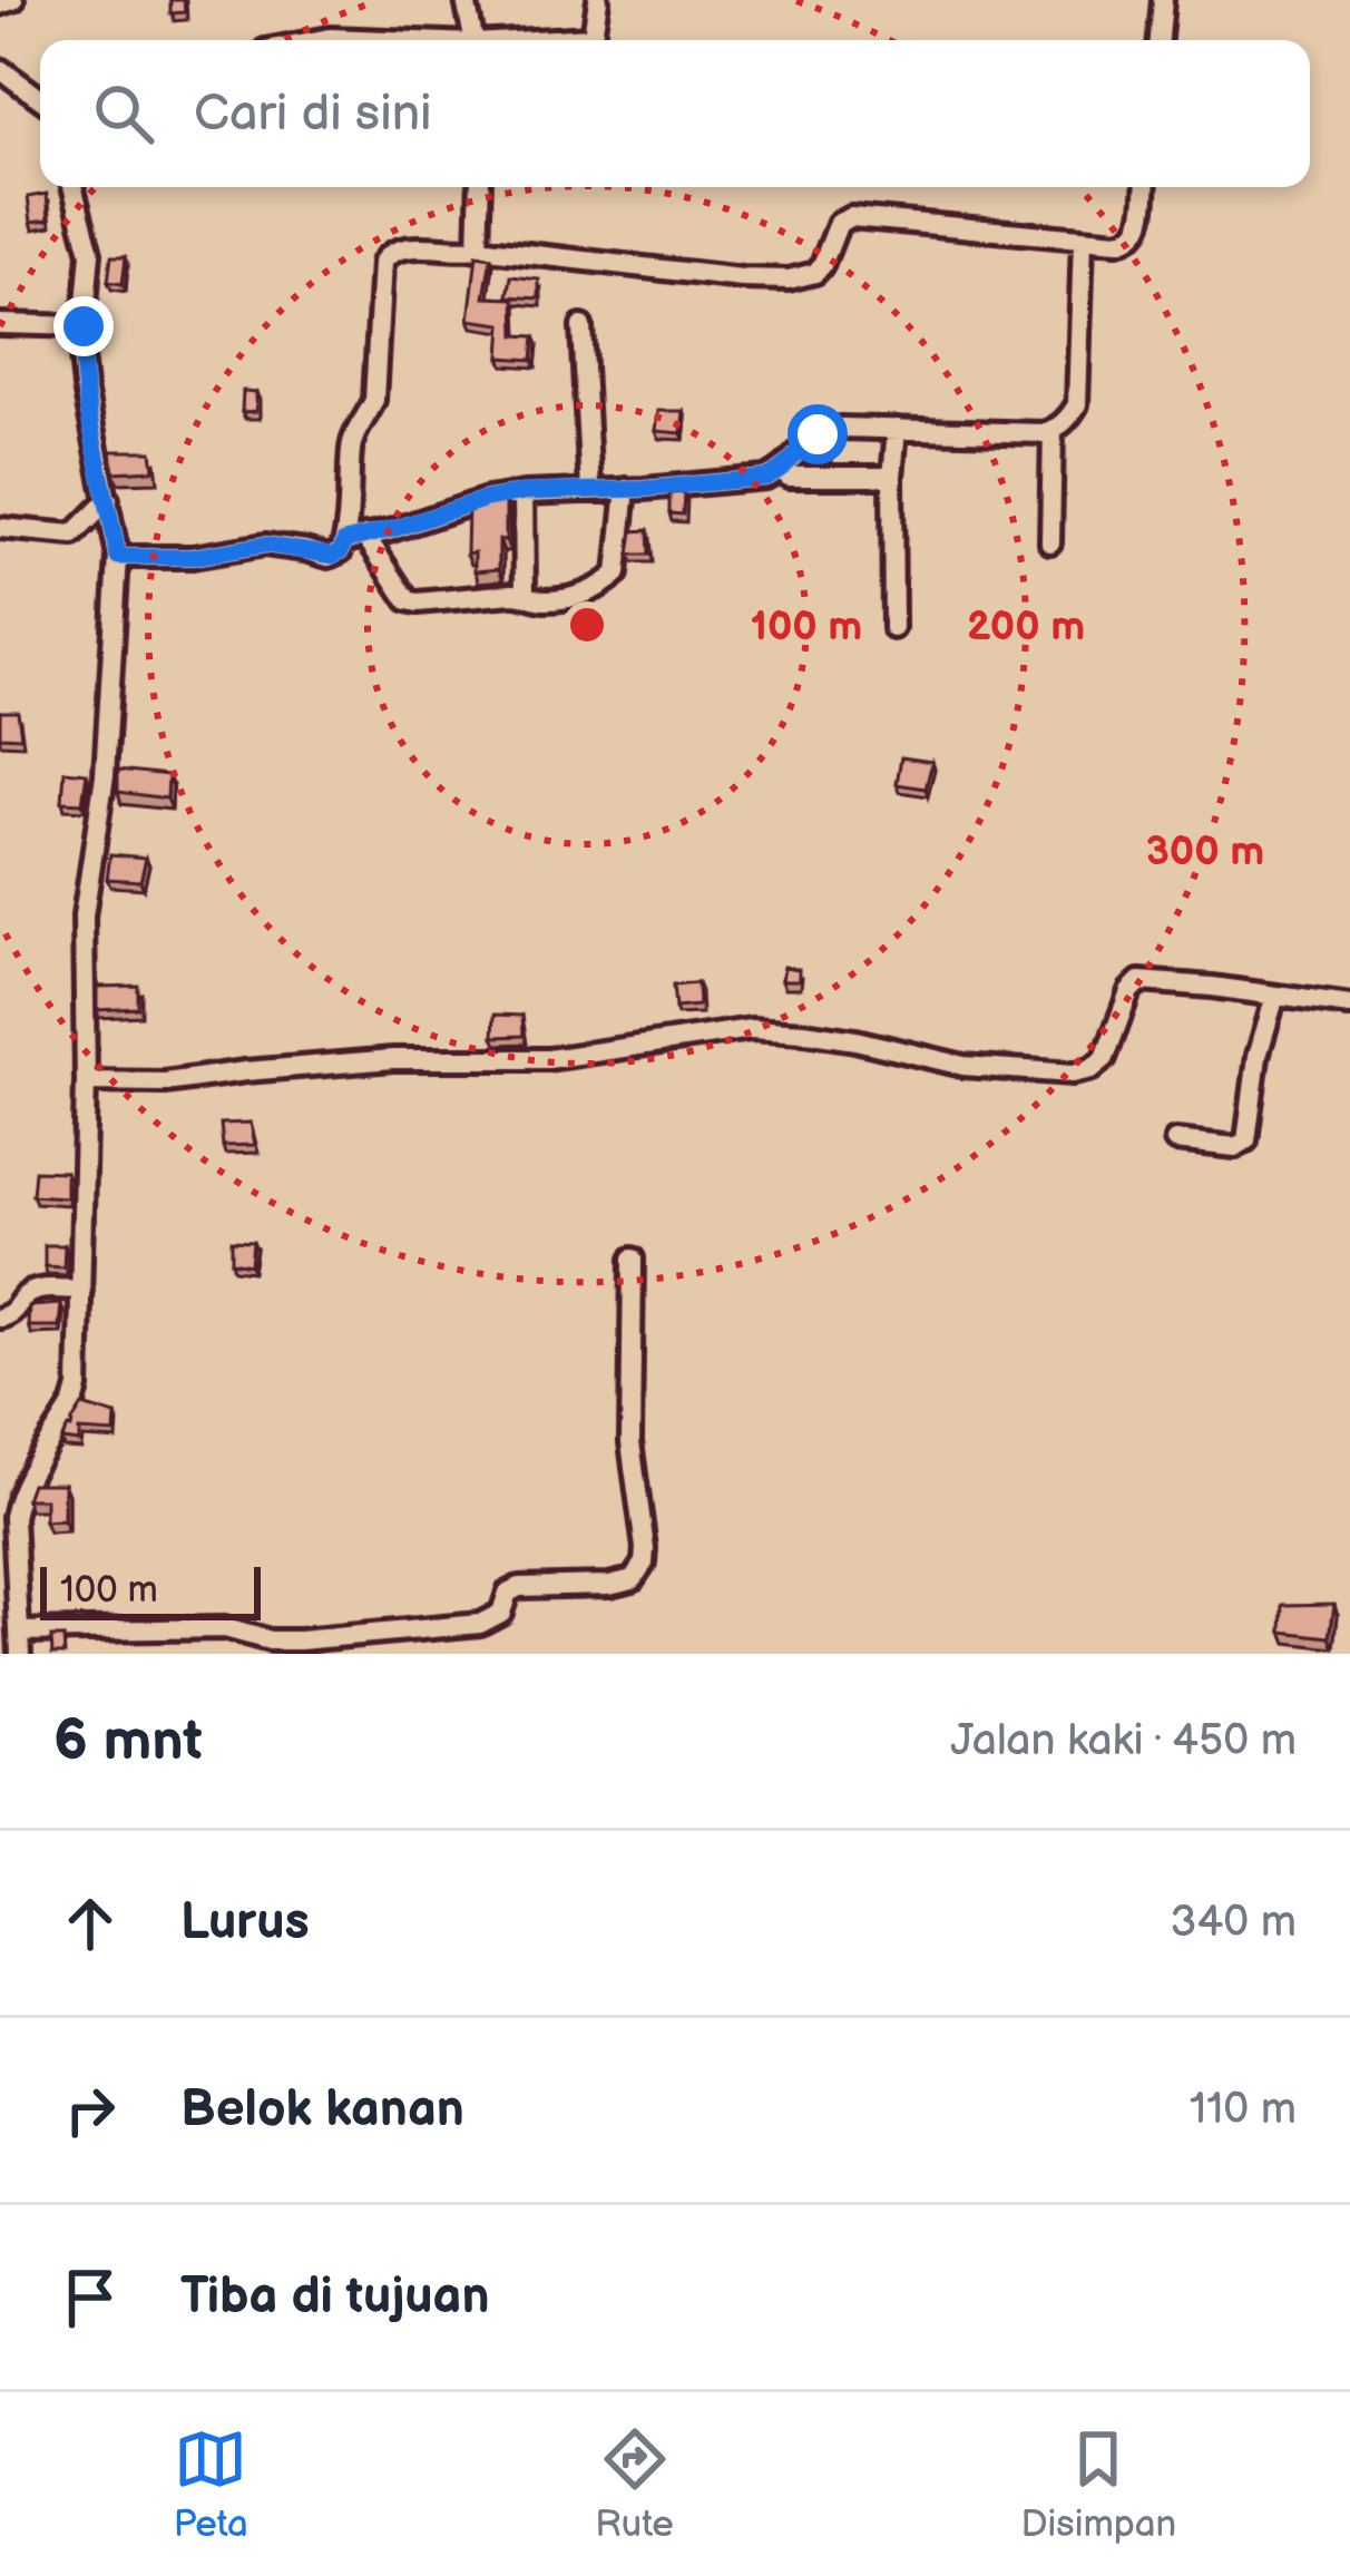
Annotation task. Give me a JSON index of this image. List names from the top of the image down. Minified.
{"scale_bar":"100 m","page":{"search":"Cari di sini","scale":"100 m","heading":["6 mnt","Jalan kaki · 450 m"],"list":[["Lurus","340 m"],["Belok kanan","110 m"],"Tiba di tujuan"],"nav":["Peta","Rute","Disimpan"]},"rings":["100 m","200 m","300 m"]}
